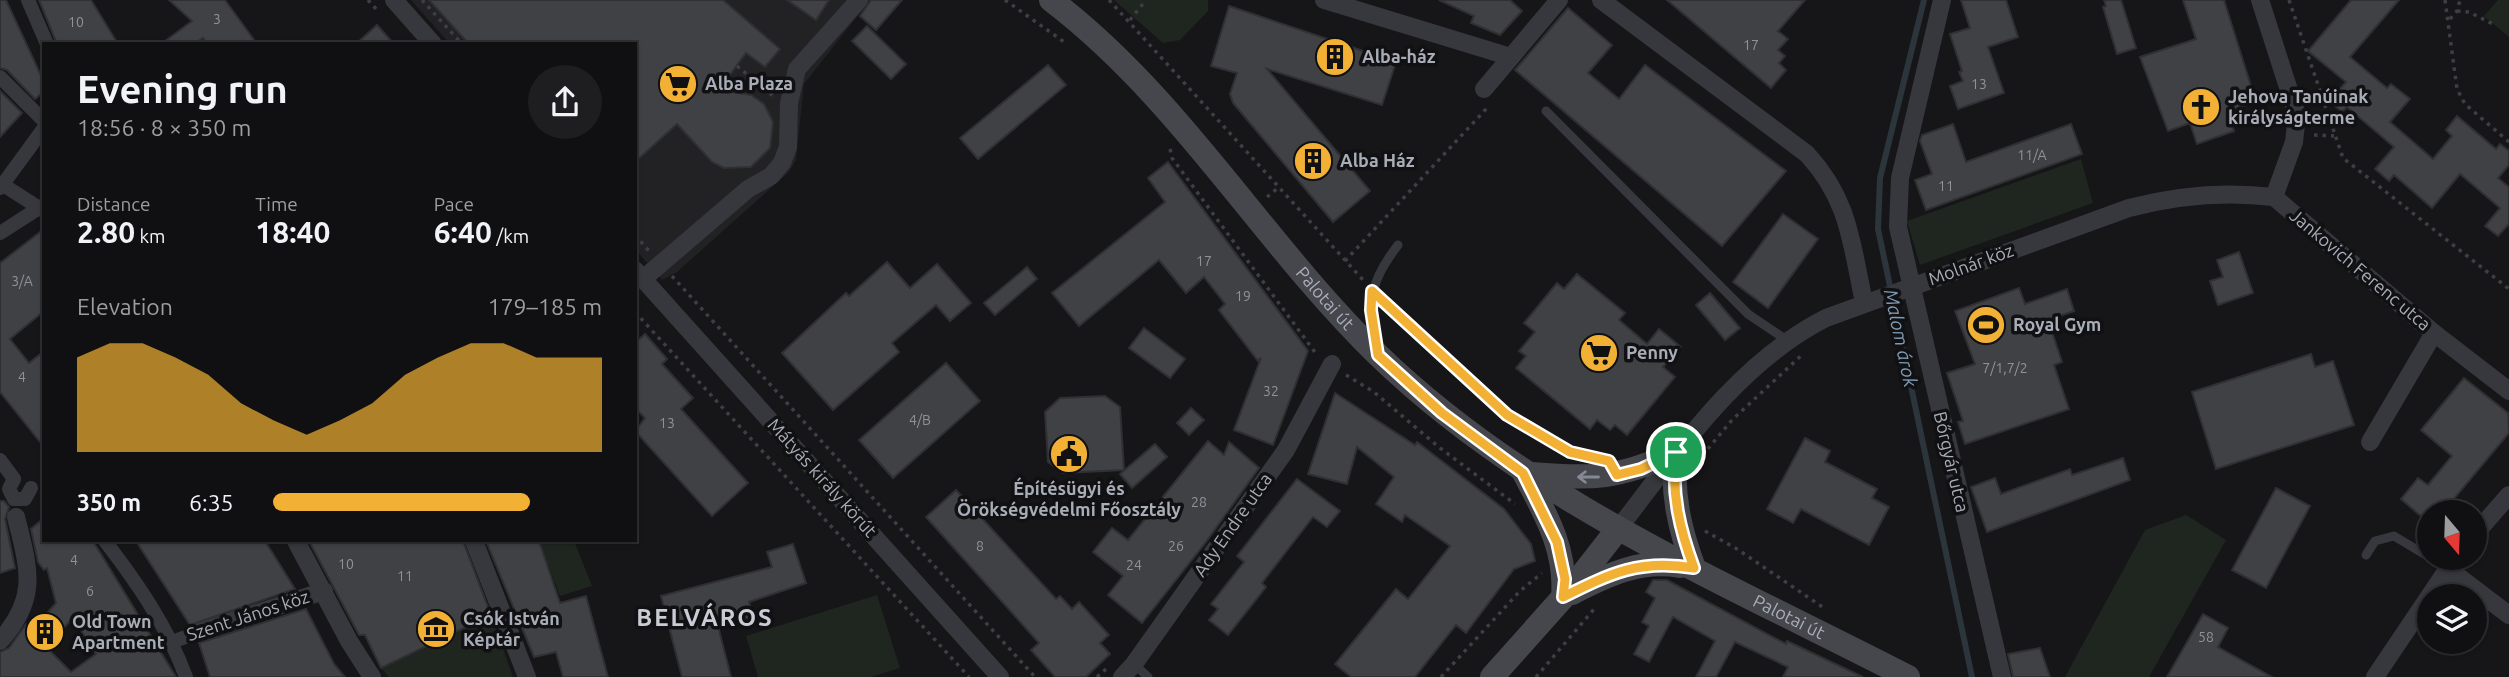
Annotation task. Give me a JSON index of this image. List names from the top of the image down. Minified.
{"streets":{"main road":["Palotai út"],"street":["Molnár köz","Jankovich Ferenc utca","Bőrgyár utca","Mátyás király körút","Ady Endre utca","Szent János köz"]},"crossings":[["Molnár köz","Jankovich Ferenc utca"],["Molnár köz","Palotai út"],["Molnár köz","Bőrgyár utca"]],"districts":["BELVÁROS"],"water":["Malom árok"],"places":{"building":["Alba-ház","Alba Ház","Old Town Apartment"],"supermarket":["Alba Plaza","Penny"],"church":["Jehova Tanúinak királyságterme"],"sports":["Royal Gym"],"public building":["Építésügyi és Örökségvédelmi Főosztály"],"museum":["Csók István Képtár"]},"house_numbers":["3","10","17","13","11/A","11","17","3/A","19","7/1,7/2","4","32","4/B","13","28","8","26","4","10","24","11","6","58"],"north":"bottom","page":{"heading":["Evening run","18:56 · 8 × 350 m"],"stats":[["Distance","2.80 km"],["Time","18:40"],["Pace","6:40 /km"]],"chart":["Elevation","179–185 m"],"list":[{"name":"350 m","note":"6:35"}]}}
